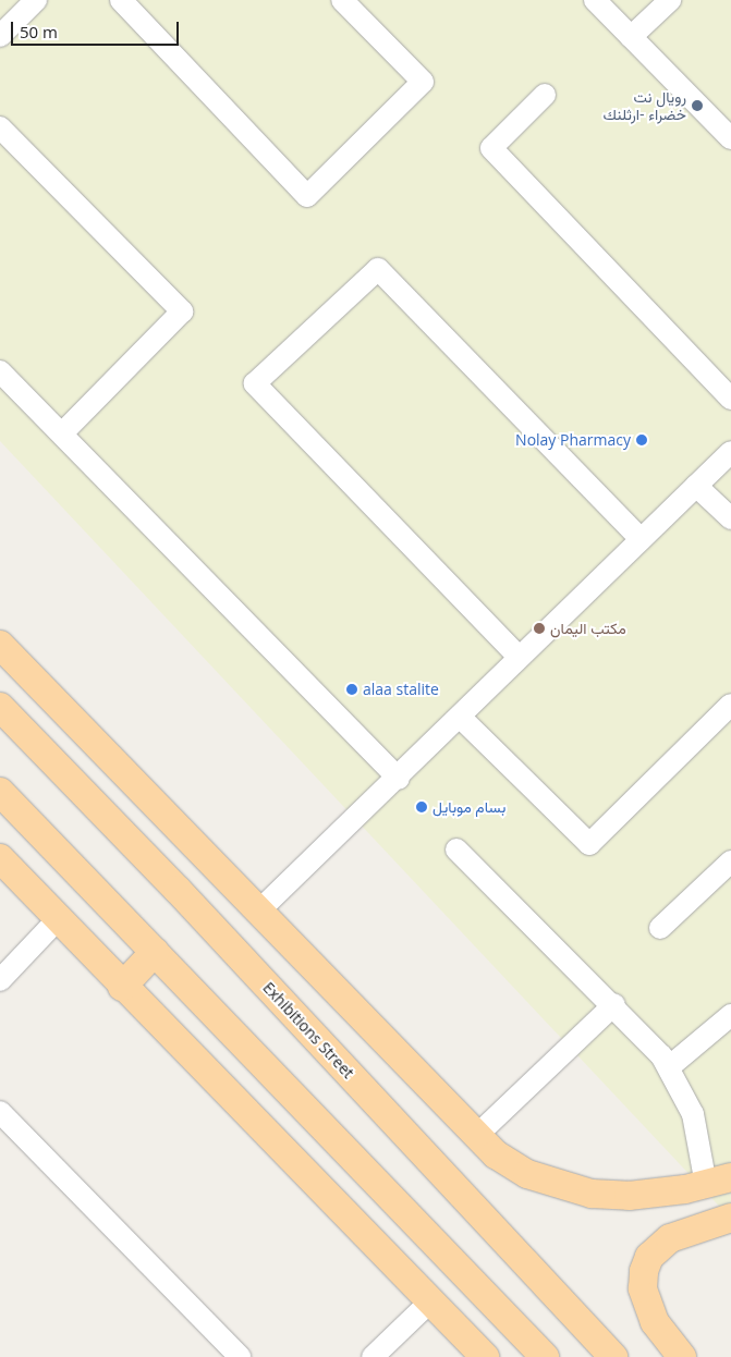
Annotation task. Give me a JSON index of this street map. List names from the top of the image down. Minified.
{"streets":{"main road":["Exhibitions Street"]},"places":["رويال نت خضراء -ارثلنك","Nolay Pharmacy","مكتب اليمان","alaa stalite","بسام موبايل"],"scale_bar":"50 m"}
